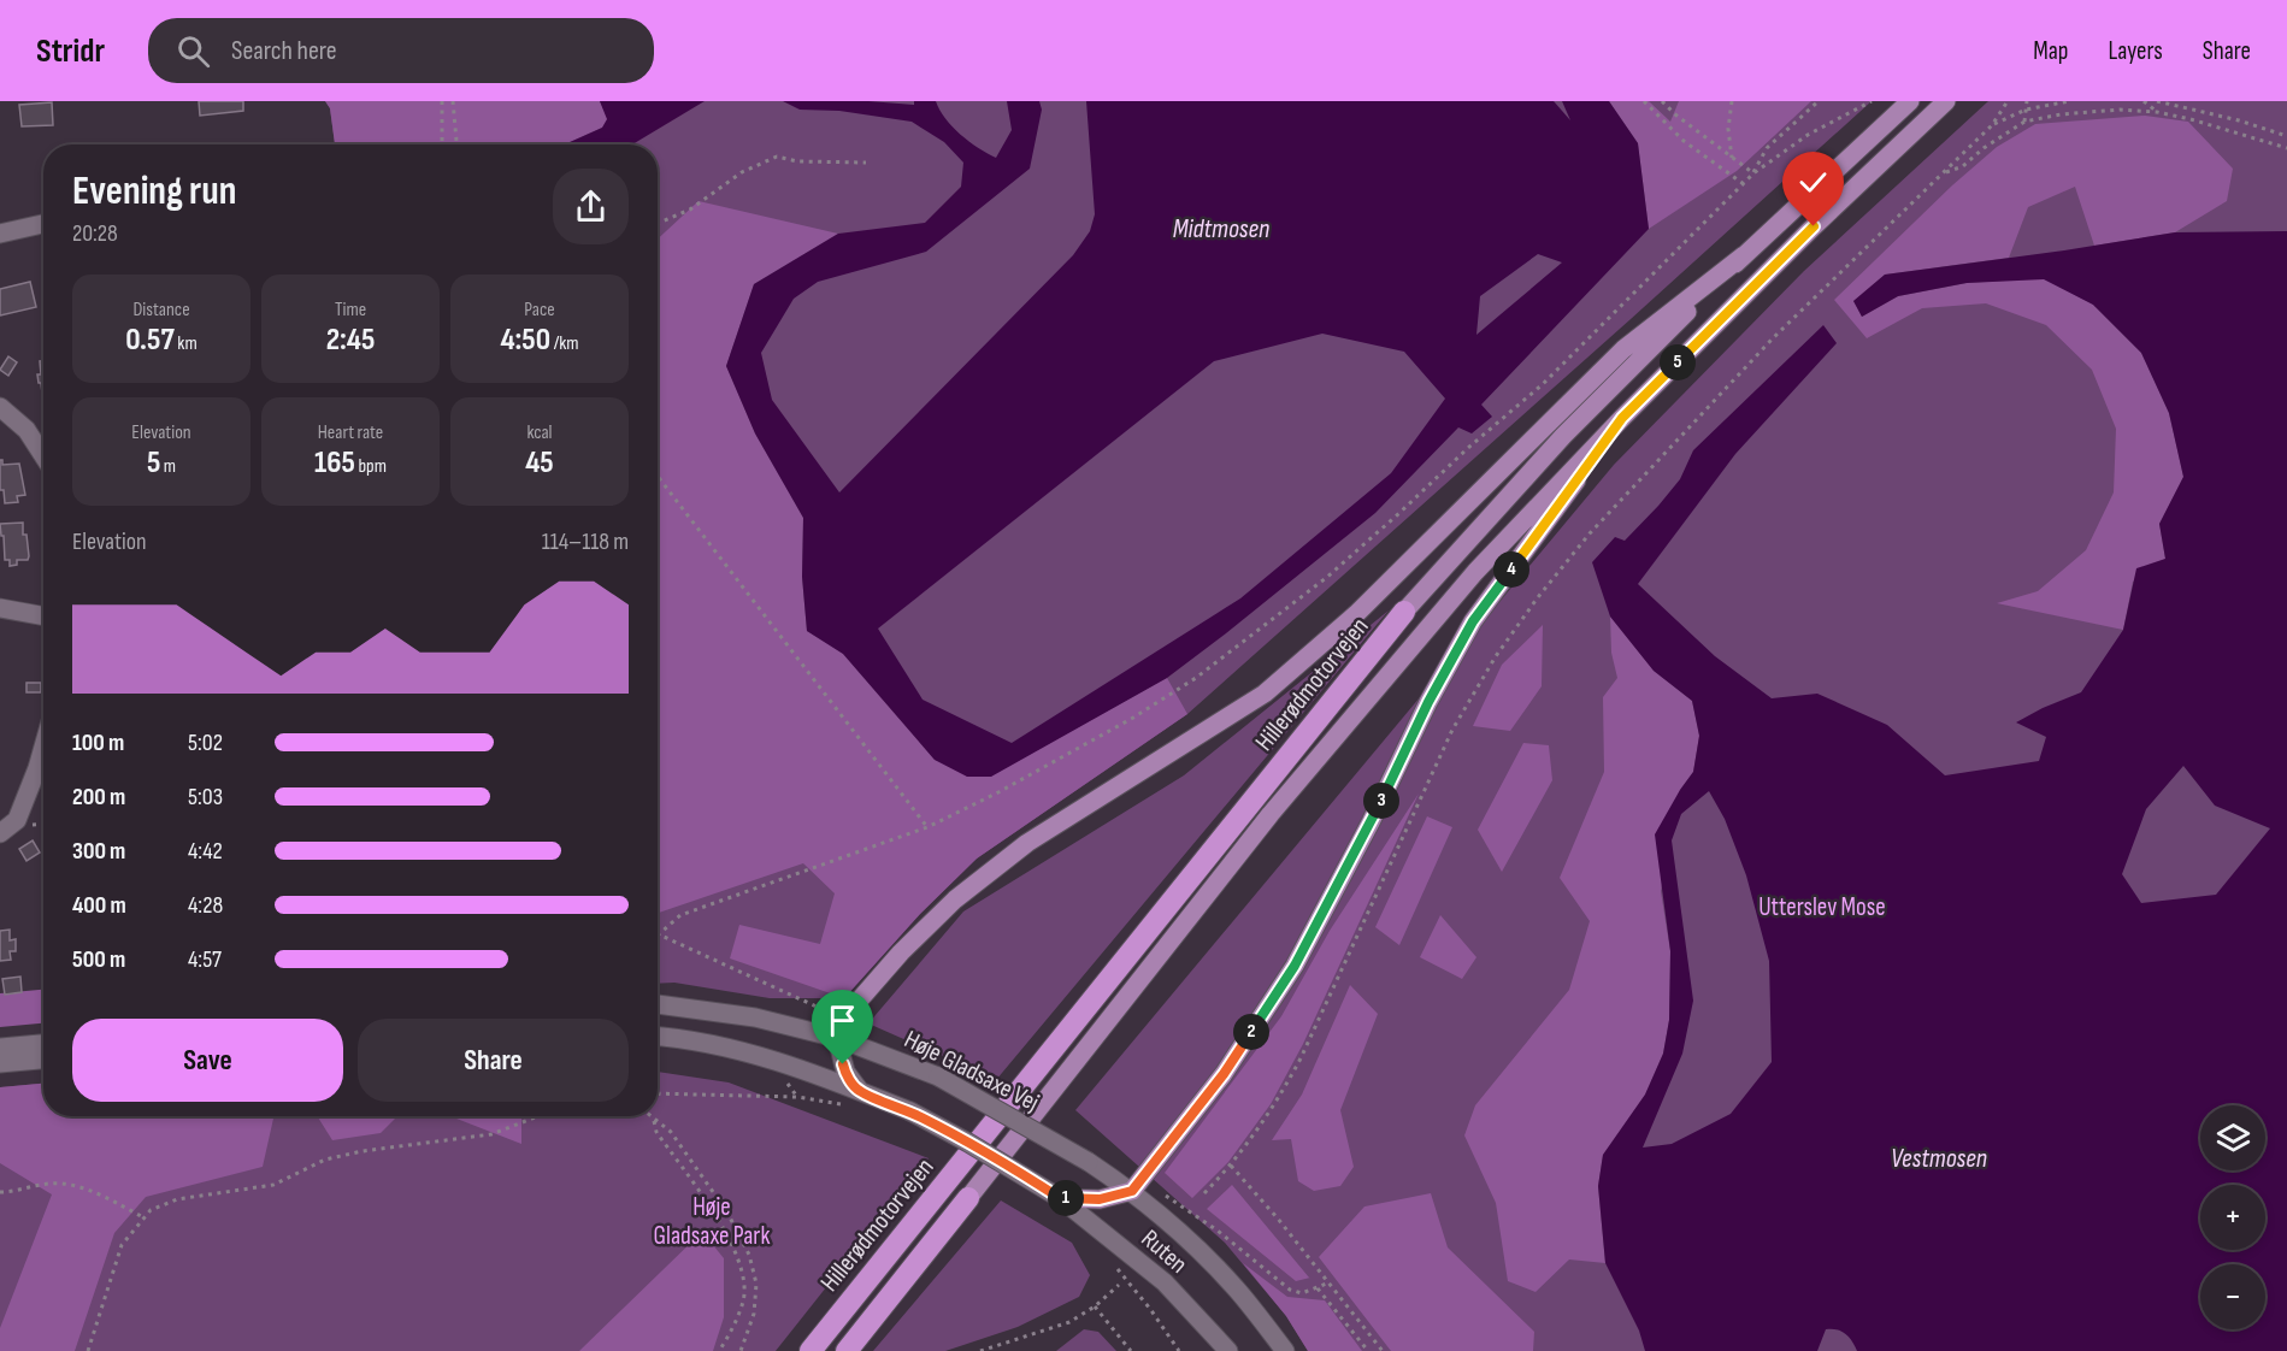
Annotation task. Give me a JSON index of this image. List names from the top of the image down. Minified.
{"streets":{"highway":["Hillerødmotorvejen"],"street":["Høje Gladsaxe Vej","Ruten"]},"crossings":[["Høje Gladsaxe Vej","Ruten"]],"water":["Midtmosen","Vestmosen"],"parks":["Utterslev Mose","Høje Gladsaxe Park"],"page":{"header":"Stridr","search":"Search here","nav":["Map","Layers","Share"],"heading":["Evening run","20:28"],"stats":[["Distance","0.57 km"],["Time","2:45"],["Pace","4:50 /km"],["Elevation","5 m"],["Heart rate","165 bpm"],["kcal","45"]],"pins":["5","4","3","2","1"],"chart":["Elevation","114–118 m"],"list":[{"name":"100 m","note":"5:02"},{"name":"200 m","note":"5:03"},{"name":"300 m","note":"4:42"},{"name":"400 m","note":"4:28"},{"name":"500 m","note":"4:57"}],"buttons":["Save","Share"],"map_buttons":["+","−"]}}
